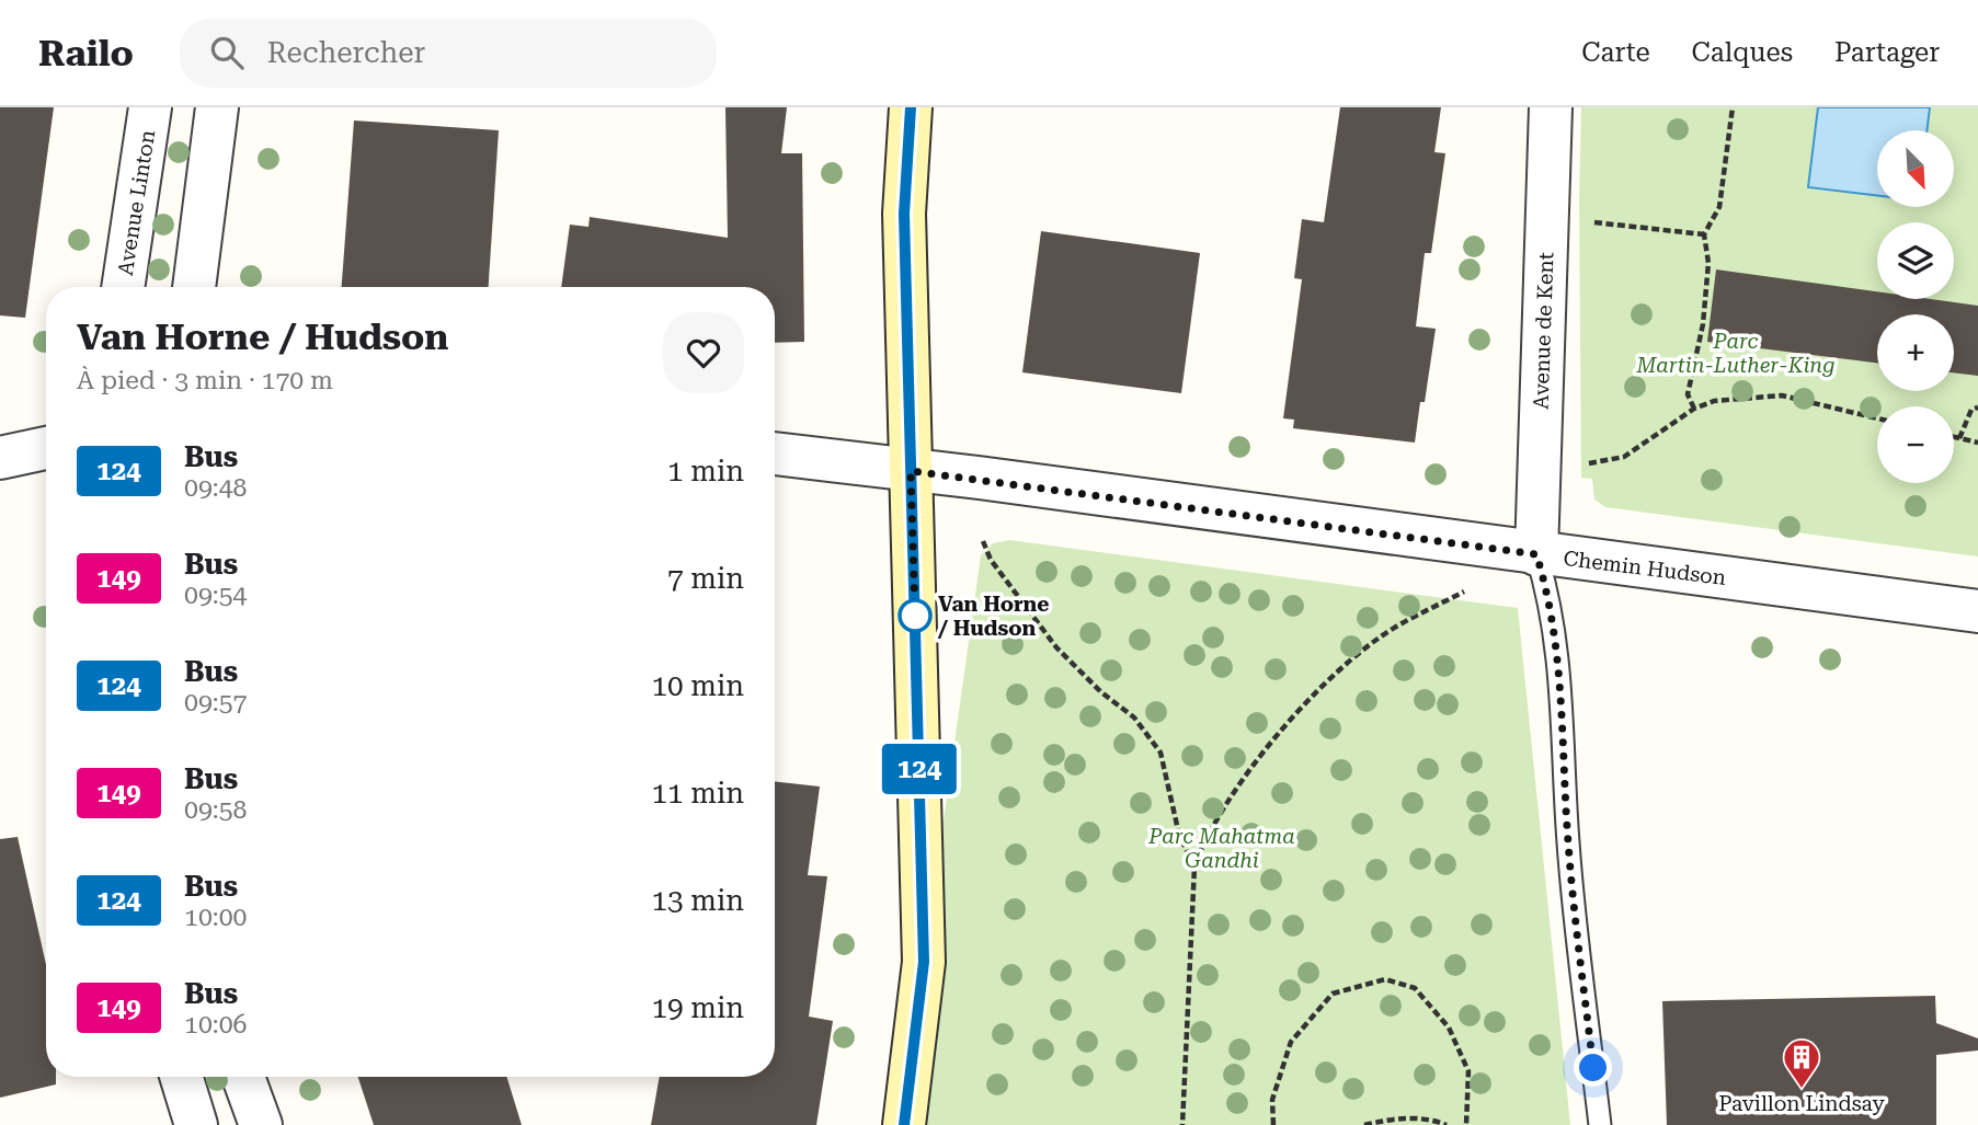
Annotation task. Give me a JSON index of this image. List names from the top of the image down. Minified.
{"streets":{"street":["Avenue Linton","Avenue de Kent","Chemin Hudson"]},"crossings":[["Avenue de Kent","Chemin Hudson"]],"parks":["Parc Martin-Luther-King","Parc Mahatma Gandhi"],"places":{"other":["Van Horne / Hudson"],"building":["Pavillon Lindsay"]},"lines":["bus line 124"],"north":"bottom right","page":{"header":"Railo","search":"Rechercher","nav":["Carte","Calques","Partager"],"on_map":"124","map_buttons":["+","−"],"heading":["Van Horne / Hudson","À pied · 3 min · 170 m"],"list":[{"mark":"124","name":"Bus","note":"09:48","value":"1 min"},{"mark":"149","name":"Bus","note":"09:54","value":"7 min"},{"mark":"124","name":"Bus","note":"09:57","value":"10 min"},{"mark":"149","name":"Bus","note":"09:58","value":"11 min"},{"mark":"124","name":"Bus","note":"10:00","value":"13 min"},{"mark":"149","name":"Bus","note":"10:06","value":"19 min"}]}}
